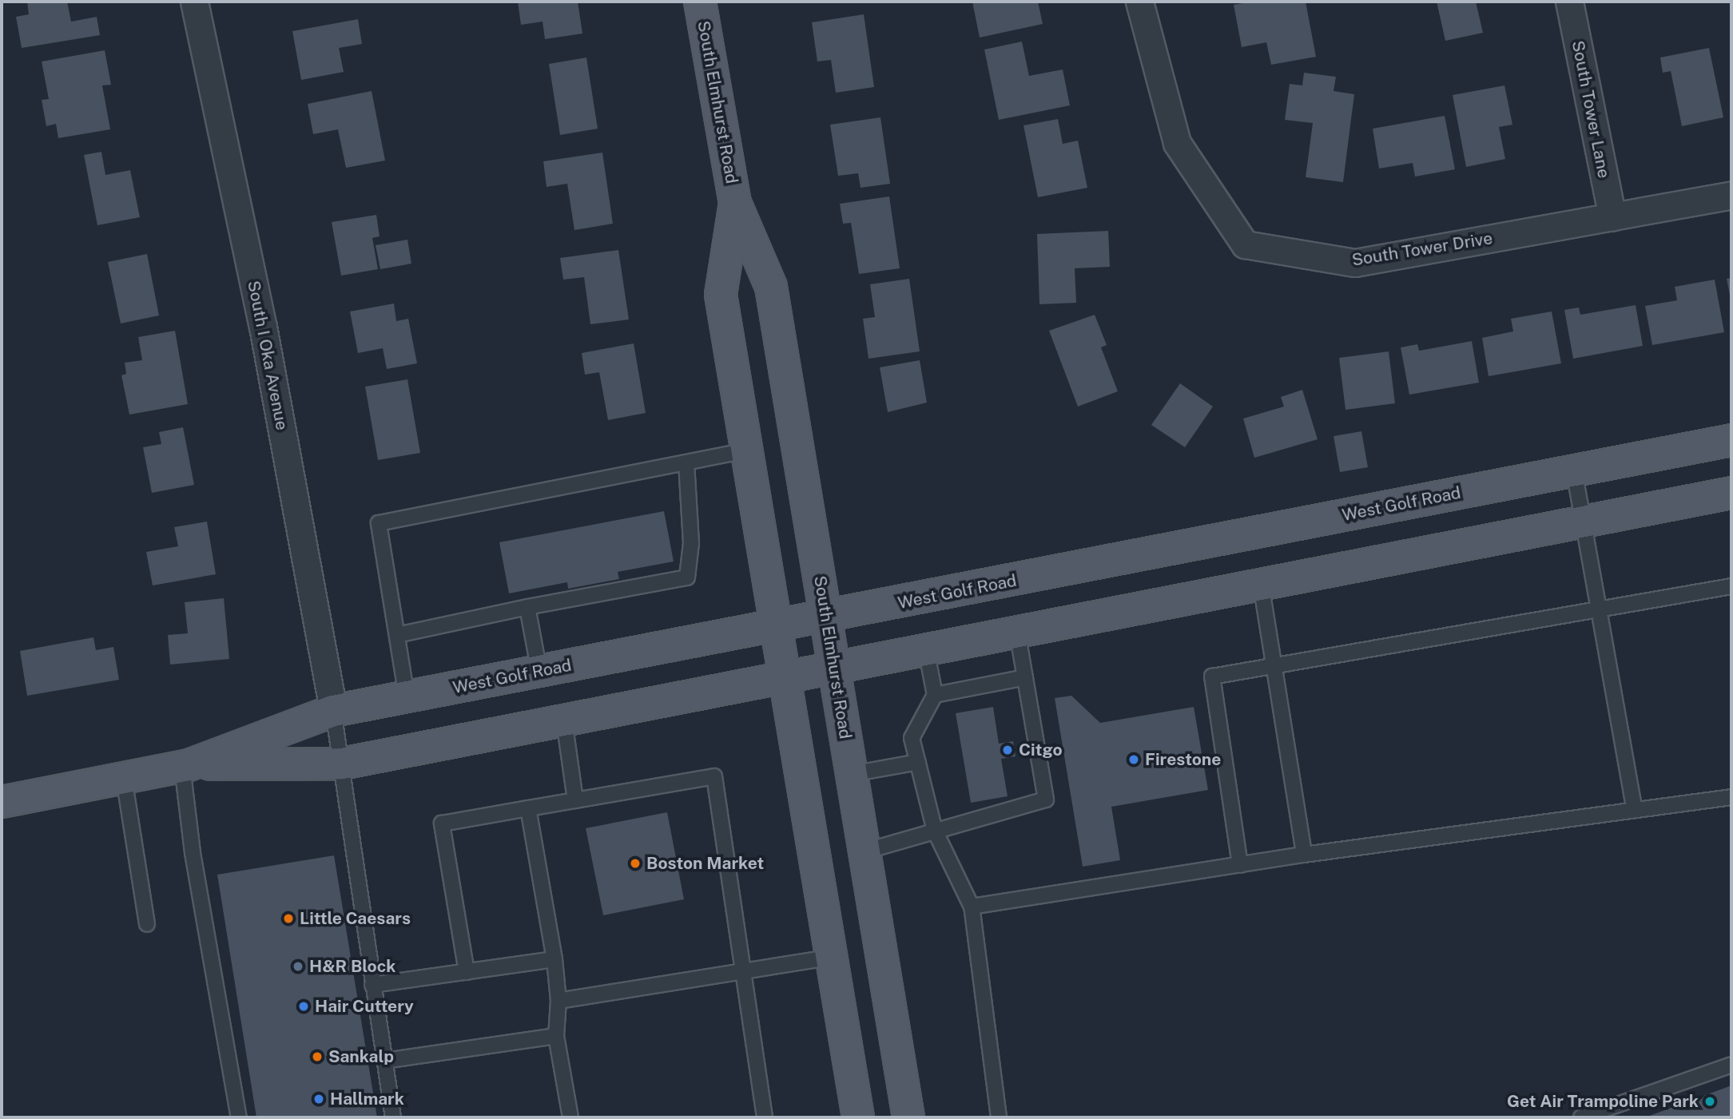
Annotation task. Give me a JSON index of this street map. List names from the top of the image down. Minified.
{"streets":{"main road":["South Elmhurst Road","West Golf Road"],"street":["South Tower Lane","South Tower Drive","South I Oka Avenue"]},"crossings":[["South Elmhurst Road","West Golf Road"],["South Tower Lane","South Tower Drive"],["South I Oka Avenue","West Golf Road"]],"places":["Citgo","Firestone","Boston Market","Little Caesars","H&R Block","Hair Cuttery","Sankalp","Hallmark","Get Air Trampoline Park"]}
